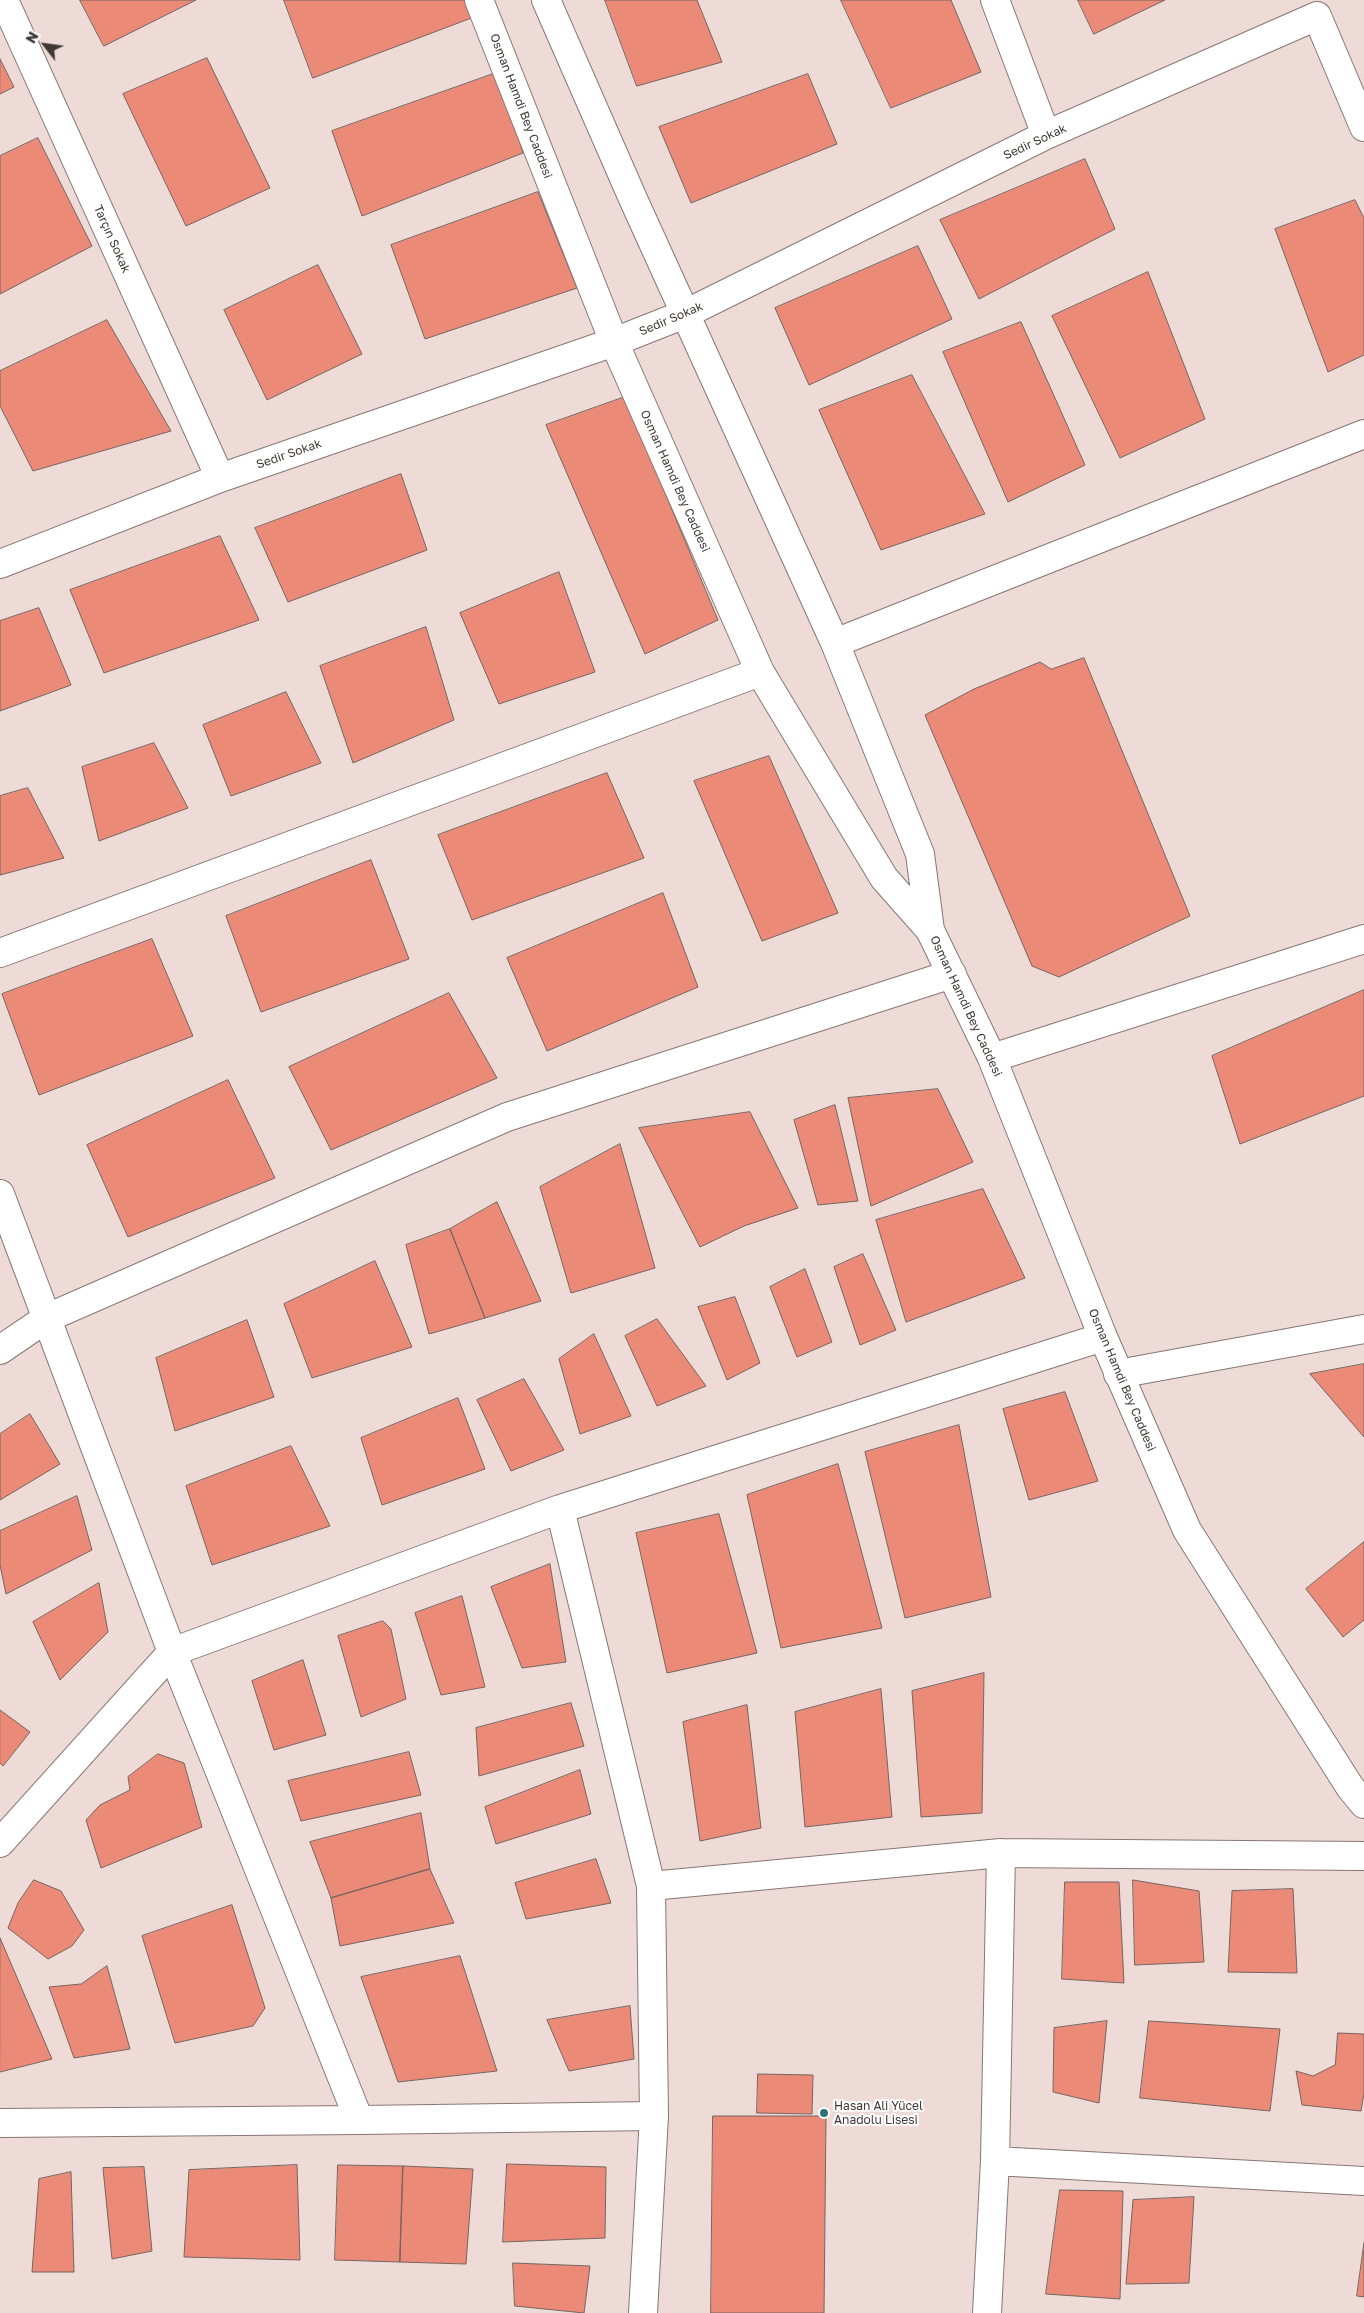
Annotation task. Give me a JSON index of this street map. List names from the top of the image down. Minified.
{"streets":{"street":["Osman Hamdi Bey Caddesi","Sedir Sokak","Tarçın Sokak"]},"crossings":[["Osman Hamdi Bey Caddesi","Sedir Sokak"],["Sedir Sokak","Tarçın Sokak"]],"places":["Hasan Ali Yücel Anadolu Lisesi"],"north":"top left"}
